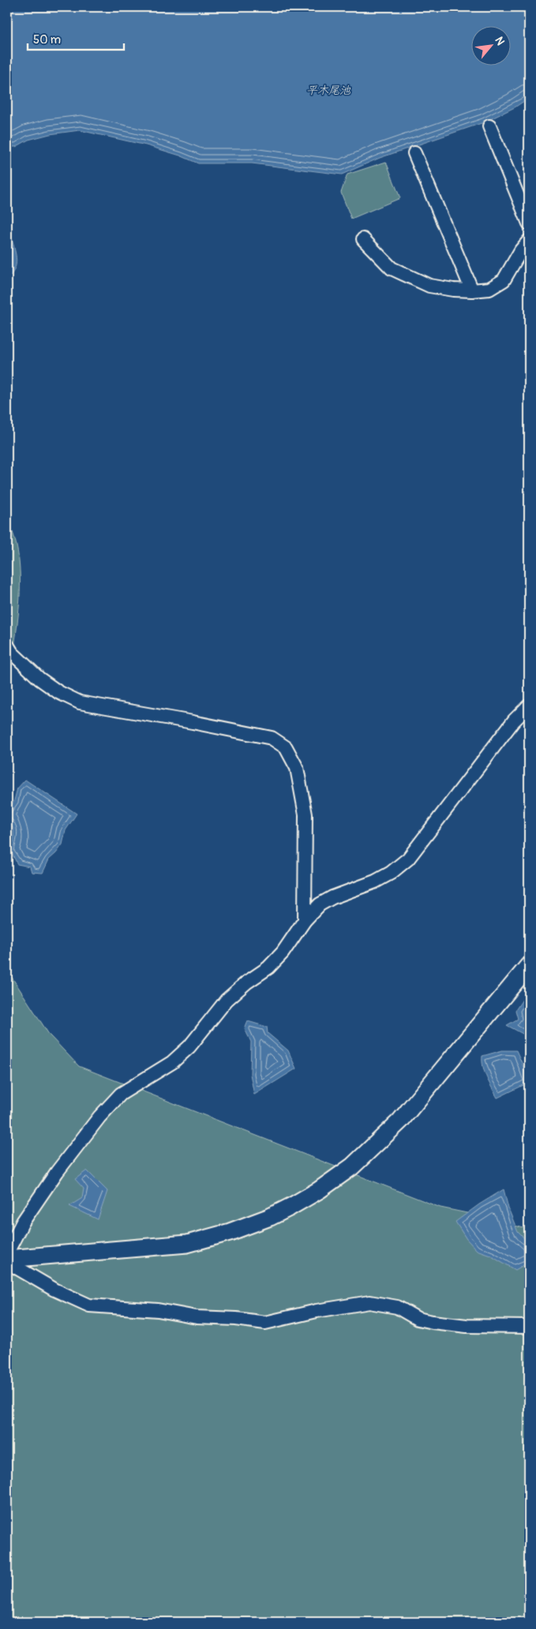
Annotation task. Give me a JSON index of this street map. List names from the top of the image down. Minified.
{"water":["平木尾池"],"scale_bar":"50 m","north":"top right"}
